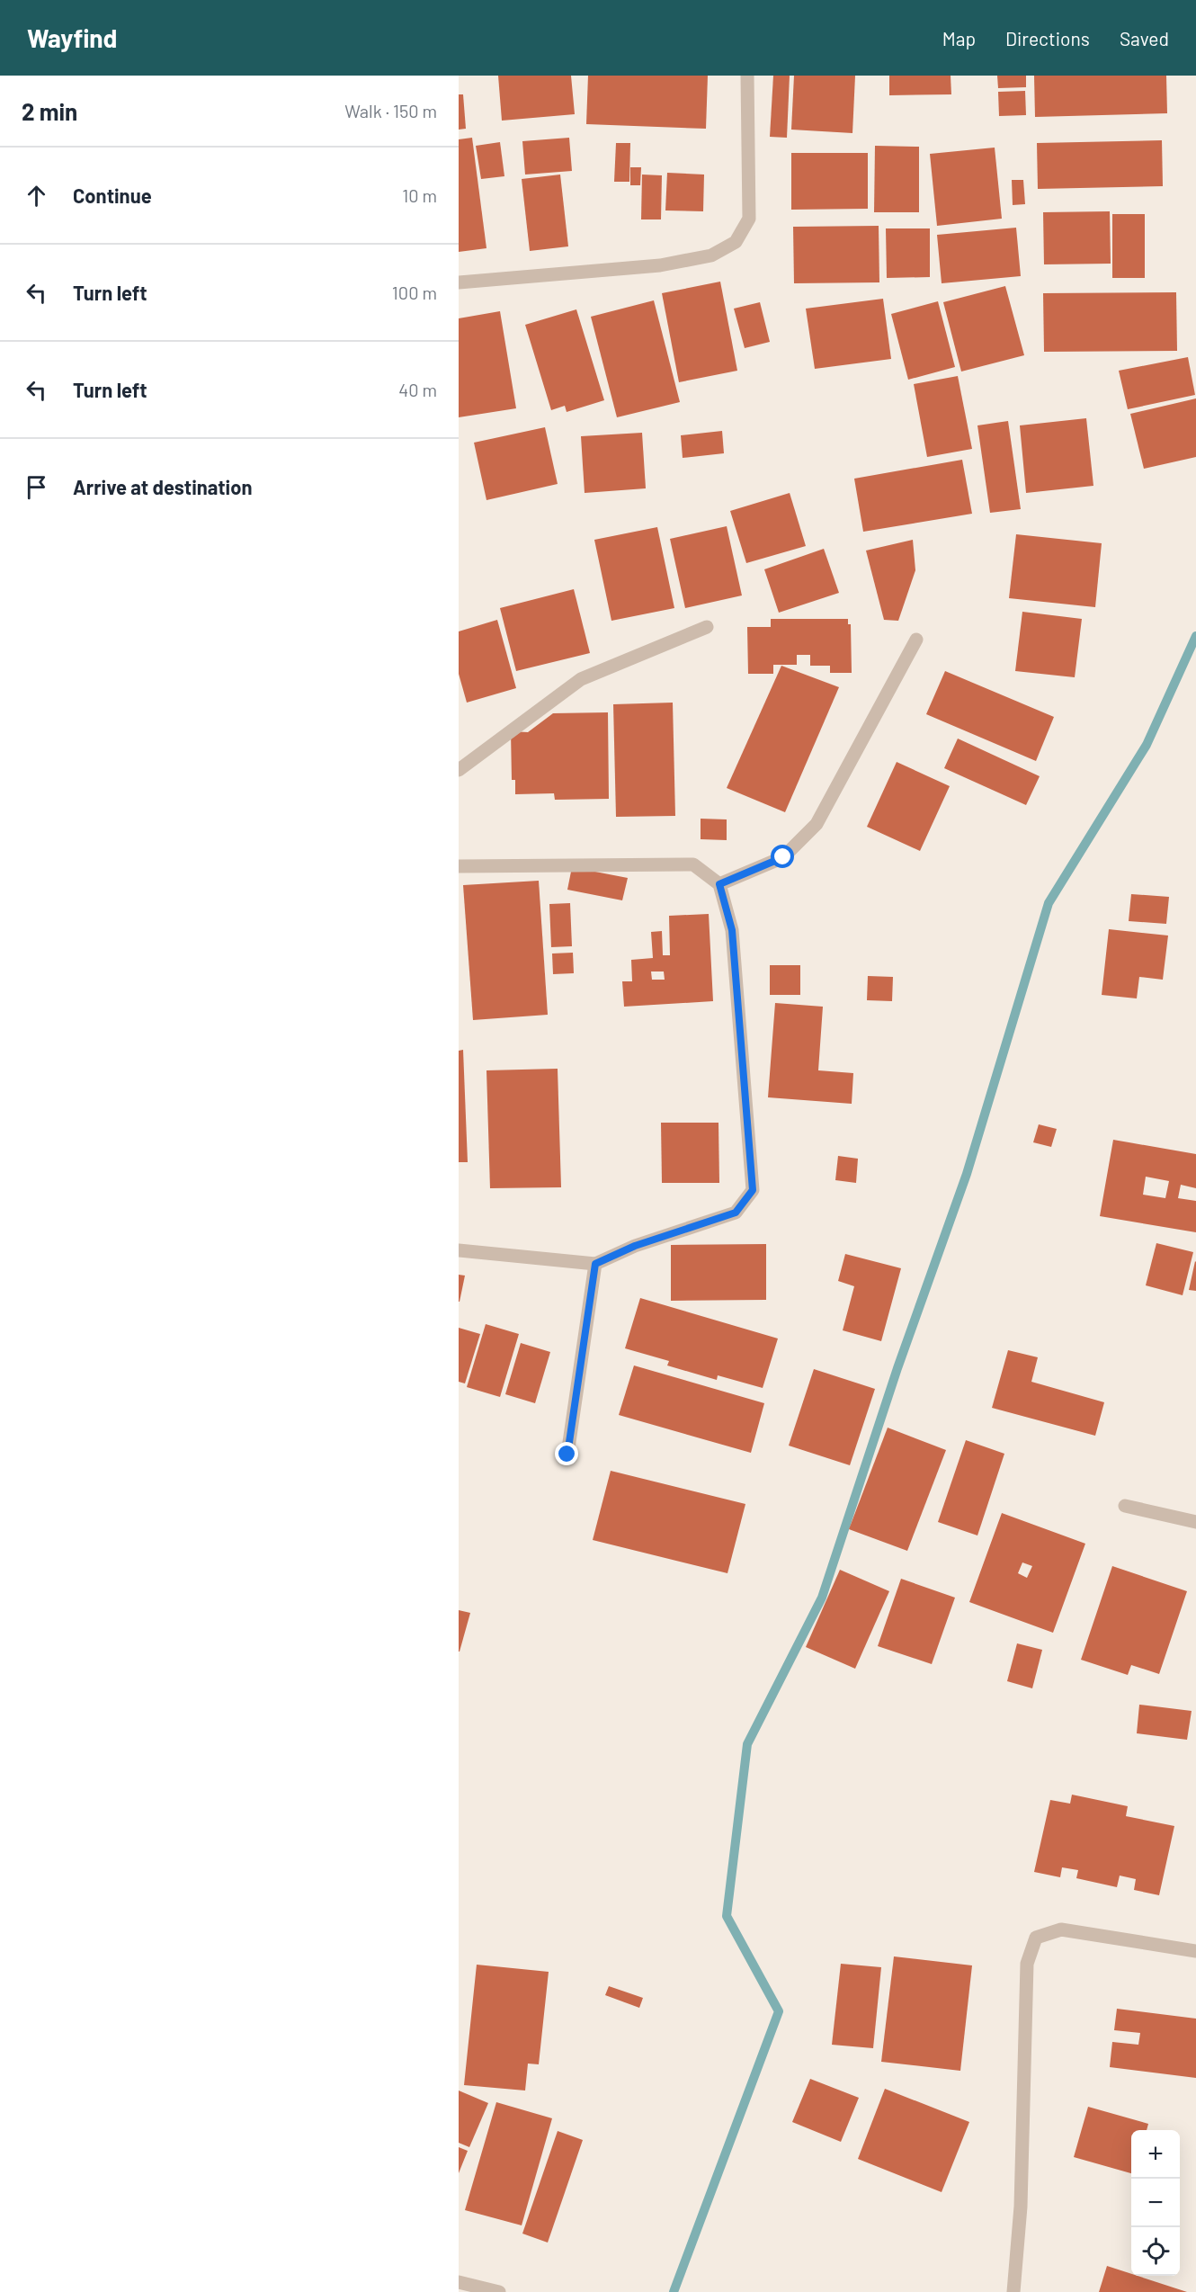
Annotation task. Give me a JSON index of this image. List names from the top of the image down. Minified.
{"page":{"header":"Wayfind","nav":["Map","Directions","Saved"],"heading":["2 min","Walk · 150 m"],"list":[["Continue","10 m"],["Turn left","100 m"],["Turn left","40 m"],"Arrive at destination"],"map_buttons":["+","−"]}}
